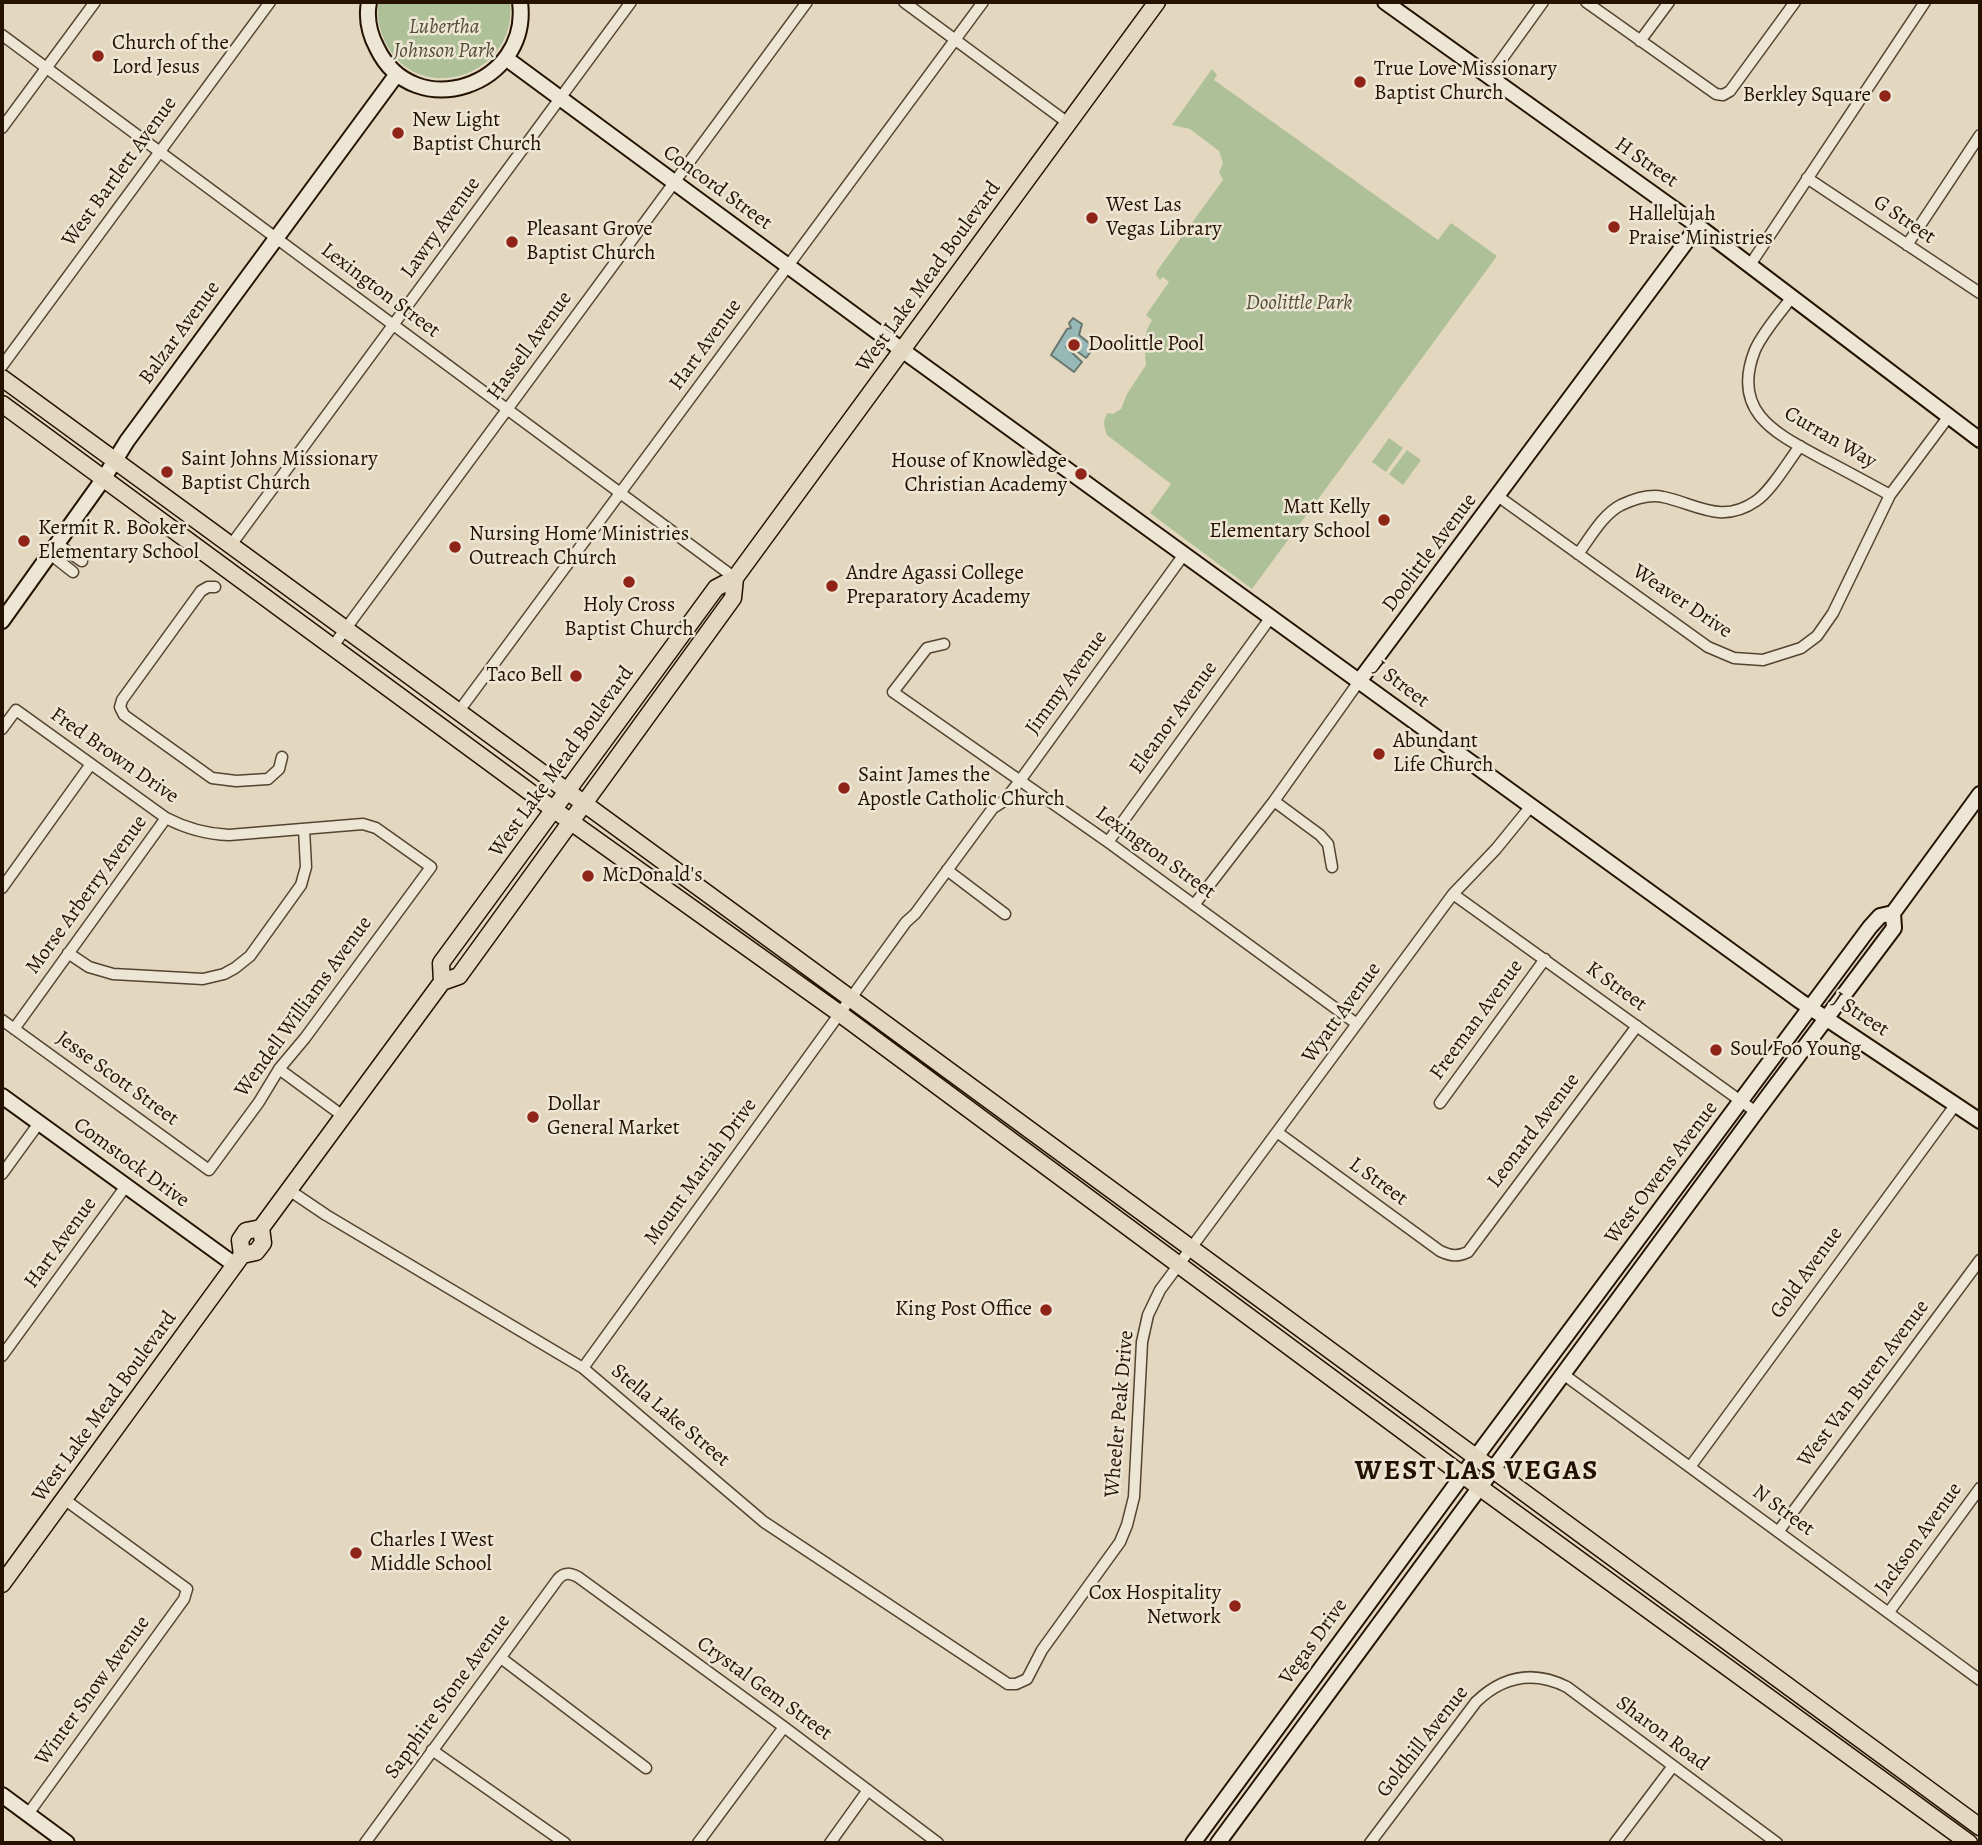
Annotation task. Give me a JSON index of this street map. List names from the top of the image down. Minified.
{"streets":{"main road":["West Lake Mead Boulevard"],"street":["H Street","West Bartlett Avenue","Concord Street","G Street","Lawry Avenue","Lexington Street","Balzar Avenue","Hart Avenue","Hassell Avenue","Curran Way","Doolittle Avenue","Weaver Drive","Jimmy Avenue","J Street","Eleanor Avenue","Fred Brown Drive","Morse Arberry Avenue","K Street","Wendell Williams Avenue","Wyatt Avenue","Freeman Avenue","Jesse Scott Street","Leonard Avenue","Comstock Drive","Mount Mariah Drive","West Owens Avenue","L Street","Gold Avenue","West Van Buren Avenue","Wheeler Peak Drive","Stella Lake Street","N Street","Jackson Avenue","Vegas Drive","Crystal Gem Street","Winter Snow Avenue","Sapphire Stone Avenue","Sharon Road","Goldhill Avenue"]},"crossings":[["H Street","Curran Way"],["H Street","Doolittle Avenue"],["H Street","Weaver Drive"],["West Bartlett Avenue","Lexington Street"],["Concord Street","Lawry Avenue"],["Concord Street","West Lake Mead Boulevard"],["Concord Street","Hart Avenue"],["Concord Street","Hassell Avenue"],["Concord Street","J Street"],["Lawry Avenue","Lexington Street"],["West Lake Mead Boulevard","Lexington Street"],["West Lake Mead Boulevard","J Street"],["West Lake Mead Boulevard","Comstock Drive"],["West Lake Mead Boulevard","Stella Lake Street"],["West Lake Mead Boulevard","Winter Snow Avenue"],["Lexington Street","Balzar Avenue"],["Lexington Street","Hart Avenue"],["Lexington Street","Hassell Avenue"],["Lexington Street","Doolittle Avenue"],["Lexington Street","Jimmy Avenue"],["Lexington Street","Eleanor Avenue"],["Lexington Street","Wyatt Avenue"],["Hart Avenue","Comstock Drive"],["Curran Way","Weaver Drive"],["Doolittle Avenue","Weaver Drive"],["Doolittle Avenue","J Street"],["Jimmy Avenue","J Street"],["Jimmy Avenue","Mount Mariah Drive"],["J Street","Eleanor Avenue"],["J Street","Wyatt Avenue"],["J Street","West Owens Avenue"],["J Street","Gold Avenue"],["Fred Brown Drive","Morse Arberry Avenue"],["Fred Brown Drive","Wendell Williams Avenue"],["Morse Arberry Avenue","Jesse Scott Street"],["K Street","Wyatt Avenue"],["K Street","Freeman Avenue"],["K Street","Leonard Avenue"],["K Street","West Owens Avenue"],["Wendell Williams Avenue","Jesse Scott Street"],["Wyatt Avenue","L Street"],["Wyatt Avenue","Wheeler Peak Drive"],["Leonard Avenue","L Street"],["Mount Mariah Drive","Stella Lake Street"],["West Owens Avenue","N Street"],["West Owens Avenue","Vegas Drive"],["Gold Avenue","N Street"],["West Van Buren Avenue","N Street"],["Wheeler Peak Drive","Stella Lake Street"],["N Street","Jackson Avenue"],["Crystal Gem Street","Sapphire Stone Avenue"],["Sharon Road","Goldhill Avenue"]],"districts":["WEST LAS VEGAS"],"parks":["Lubertha Johnson Park","Doolittle Park"],"places":["Church of the Lord Jesus","True Love Missionary Baptist Church","Berkley Square","New Light Baptist Church","West Las Vegas Library","Hallelujah Praise Ministries","Pleasant Grove Baptist Church","Doolittle Pool","Saint Johns Missionary Baptist Church","House of Knowledge Christian Academy","Matt Kelly Elementary School","Kermit R. Booker Elementary School","Nursing Home Ministries Outreach Church","Holy Cross Baptist Church","Andre Agassi College Preparatory Academy","Taco Bell","Abundant Life Church","Saint James the Apostle Catholic Church","McDonald's","Soul Foo Young","Dollar General Market","King Post Office","Charles I West Middle School","Cox Hospitality Network"]}
